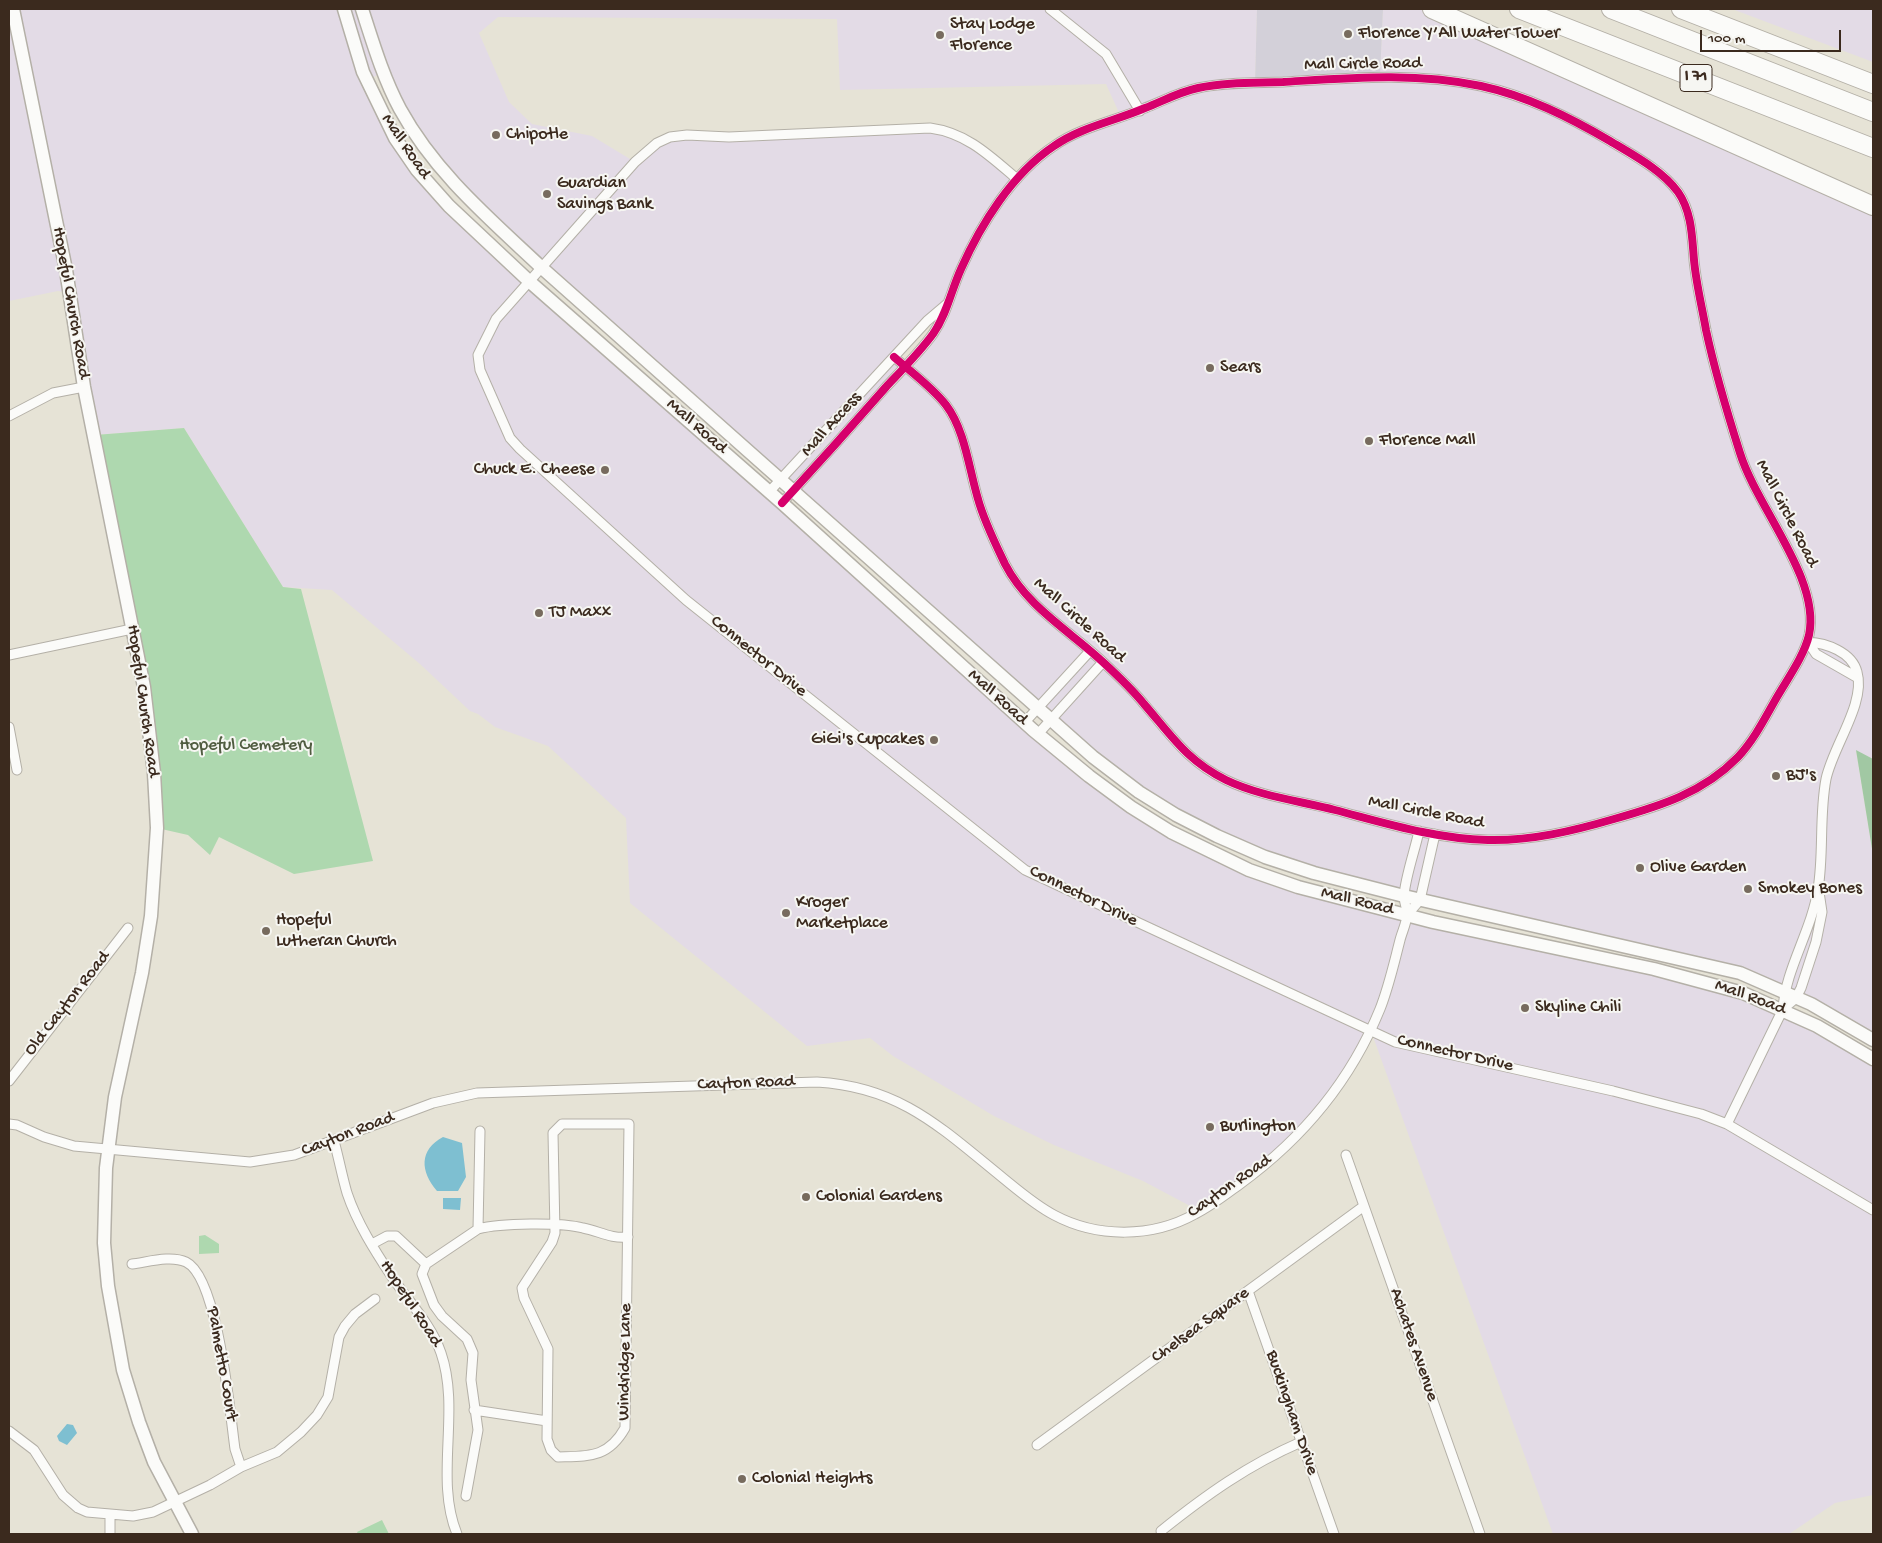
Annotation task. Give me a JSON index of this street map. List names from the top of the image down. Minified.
{"streets":{"highway":["I 71"],"main road":["Mall Road","Hopeful Church Road"],"street":["Mall Circle Road","Mall Access","Connector Drive","Old Cayton Road","Cayton Road","Hopeful Road","Chelsea Square","Achates Avenue","Windridge Lane","Palmetto Court","Buckingham Drive"]},"crossings":[["Mall Circle Road","Mall Access"],["Mall Road","Mall Access"],["Mall Road","Connector Drive"],["Mall Road","Cayton Road"],["Hopeful Church Road","Cayton Road"],["Connector Drive","Cayton Road"],["Cayton Road","Hopeful Road"],["Chelsea Square","Achates Avenue"],["Chelsea Square","Buckingham Drive"]],"parks":["Hopeful Cemetery"],"places":["Florence Y’All Water Tower","Stay Lodge Florence","Chipotle","Guardian Savings Bank","Sears","Florence Mall","Chuck E. Cheese","TJ Maxx","GiGi's Cupcakes","BJ's","Olive Garden","Smokey Bones","Kroger Marketplace","Hopeful Lutheran Church","Skyline Chili","Burlington","Colonial Gardens","Colonial Heights"],"scale_bar":"100 m"}
